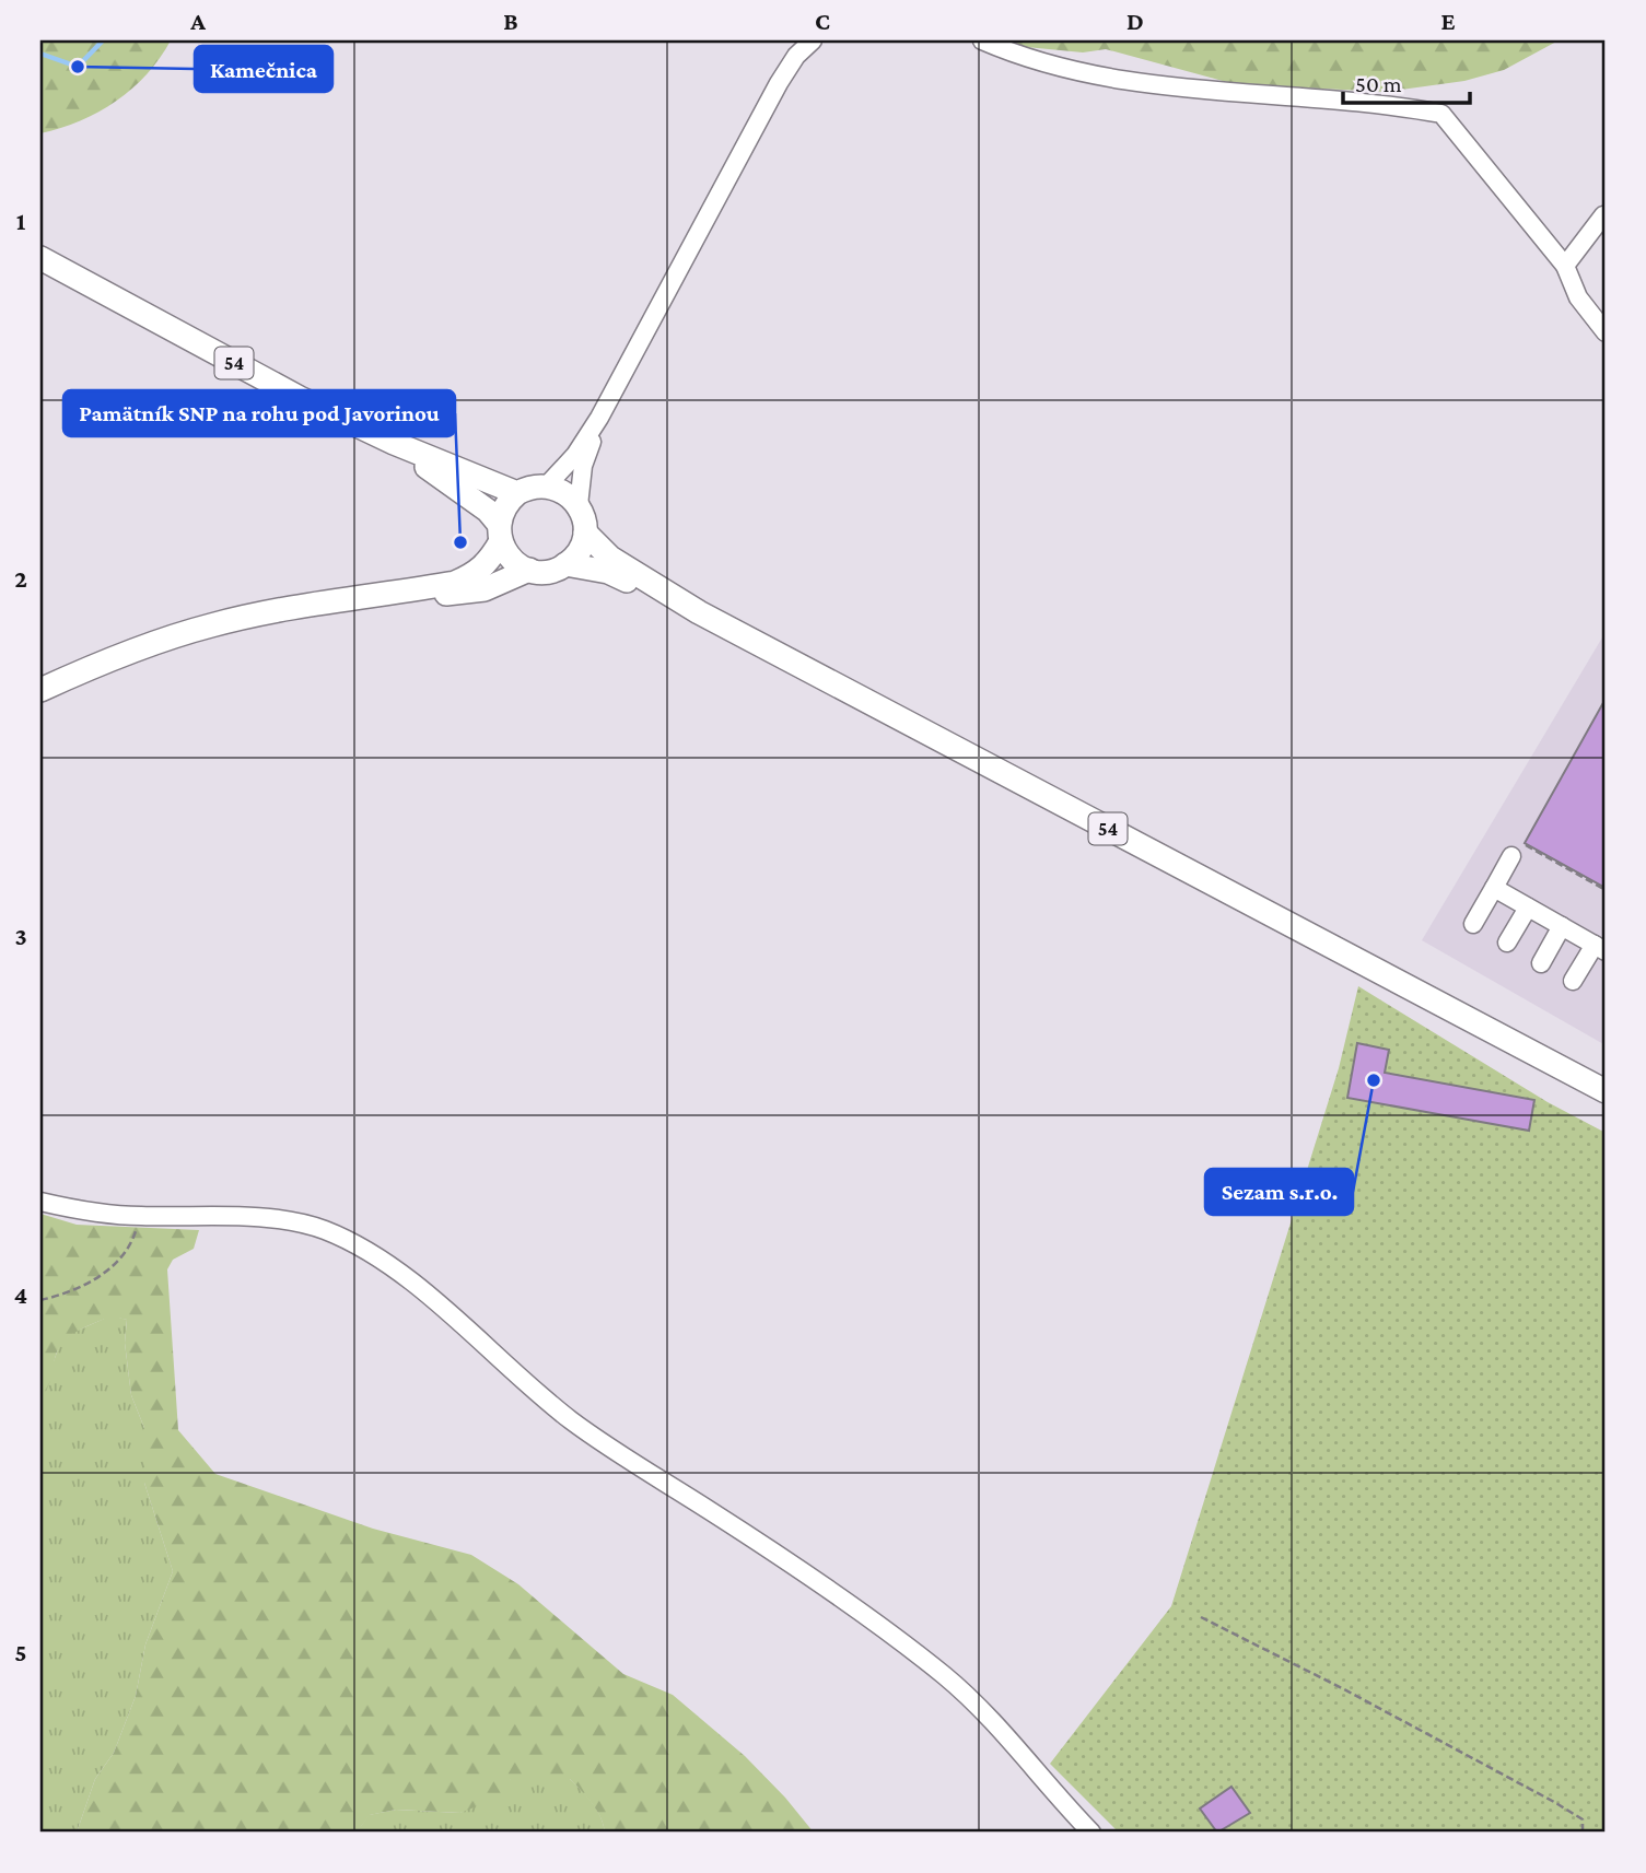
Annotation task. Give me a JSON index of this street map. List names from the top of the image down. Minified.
{"streets":{"main road":["54"]},"places":["Kamečnica","Pamätník SNP na rohu pod Javorinou","Sezam s.r.o."],"scale_bar":"50 m","grid":{"columns":["A","B","C","D","E"],"rows":["1","2","3","4","5"]}}
